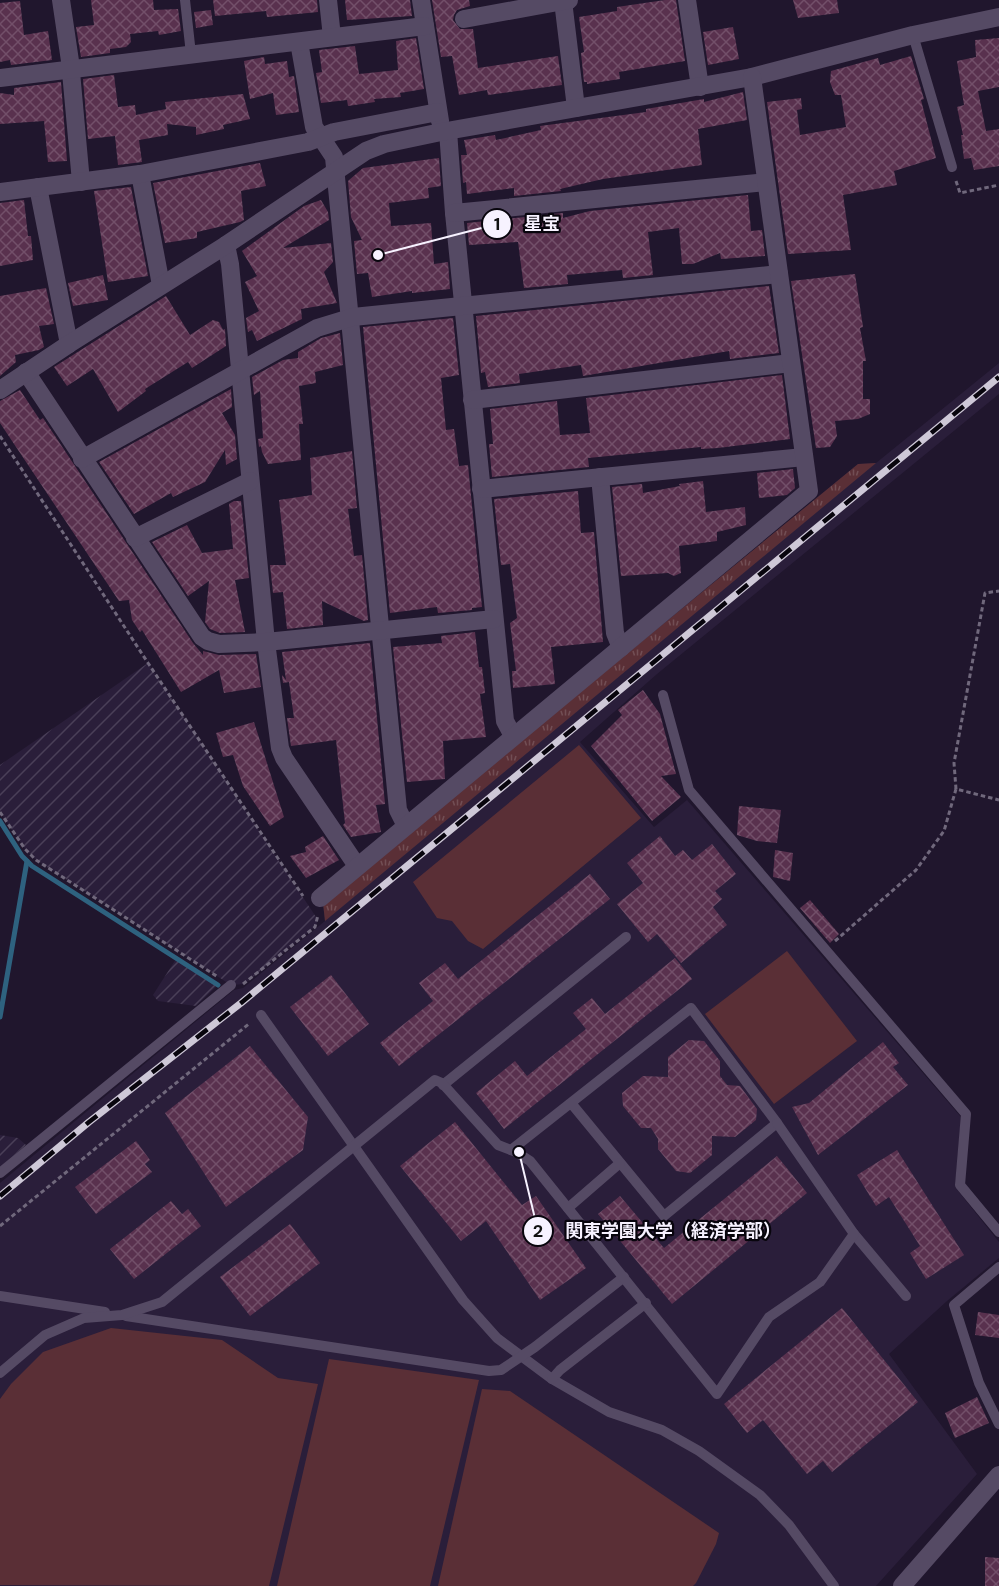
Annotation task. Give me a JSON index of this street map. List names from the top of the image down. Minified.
{"places":["星宝","関東学園大学（経済学部）"]}
